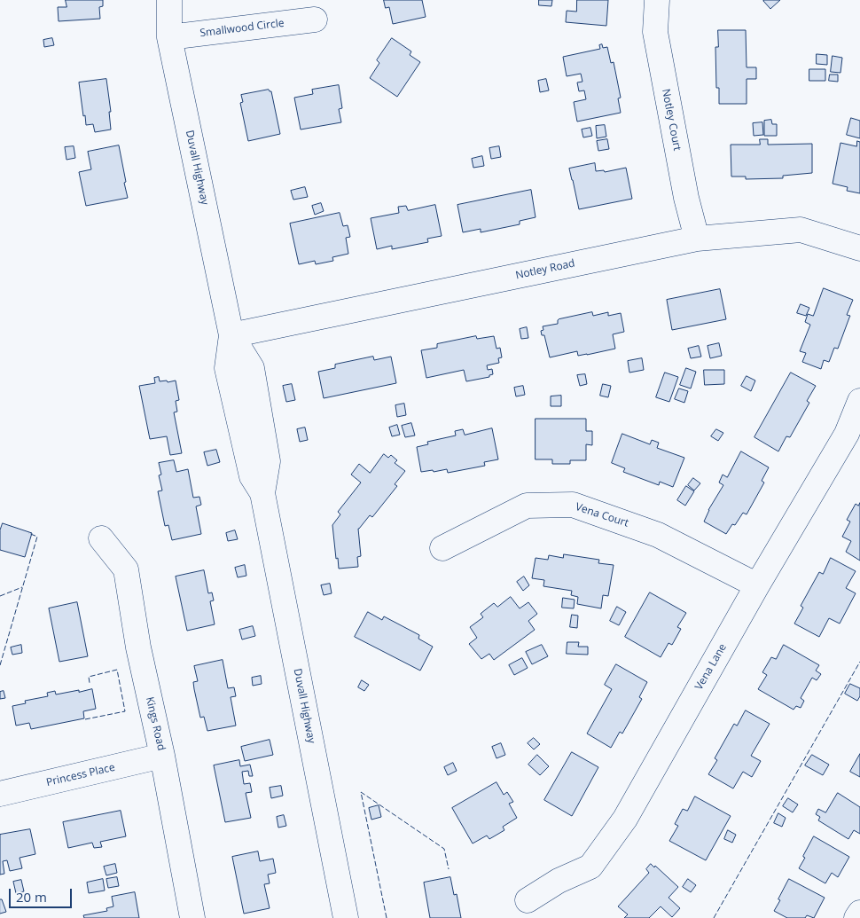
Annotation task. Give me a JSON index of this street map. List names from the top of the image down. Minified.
{"streets":{"street":["Smallwood Circle","Notley Court","Duvall Highway","Notley Road","Vena Court","Vena Lane","Kings Road","Princess Place"]},"crossings":[["Smallwood Circle","Duvall Highway"],["Notley Court","Notley Road"],["Duvall Highway","Notley Road"],["Vena Court","Vena Lane"],["Kings Road","Princess Place"]],"scale_bar":"20 m"}
